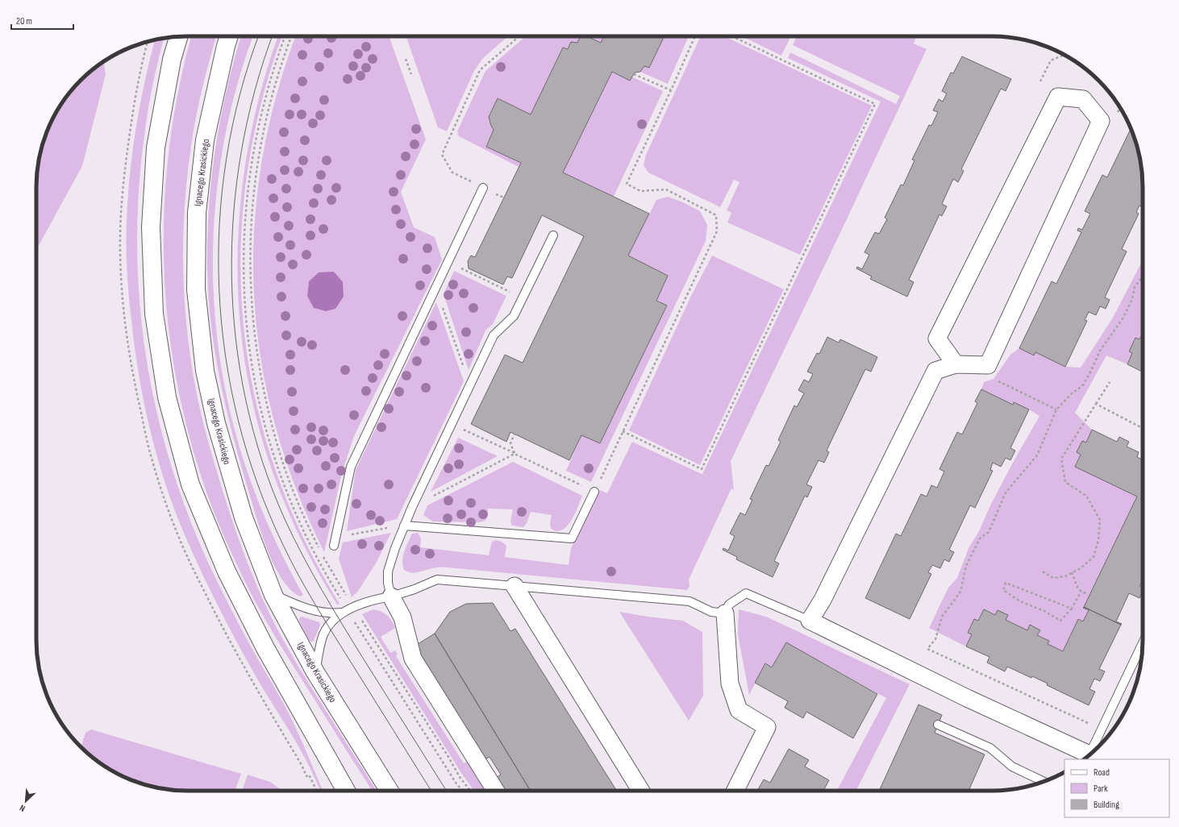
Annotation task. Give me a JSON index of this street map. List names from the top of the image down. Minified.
{"streets":{"main road":["Ignacego Krasickiego"]},"legend":["Road","Park","Building"],"scale_bar":"20 m","north":"bottom left"}
